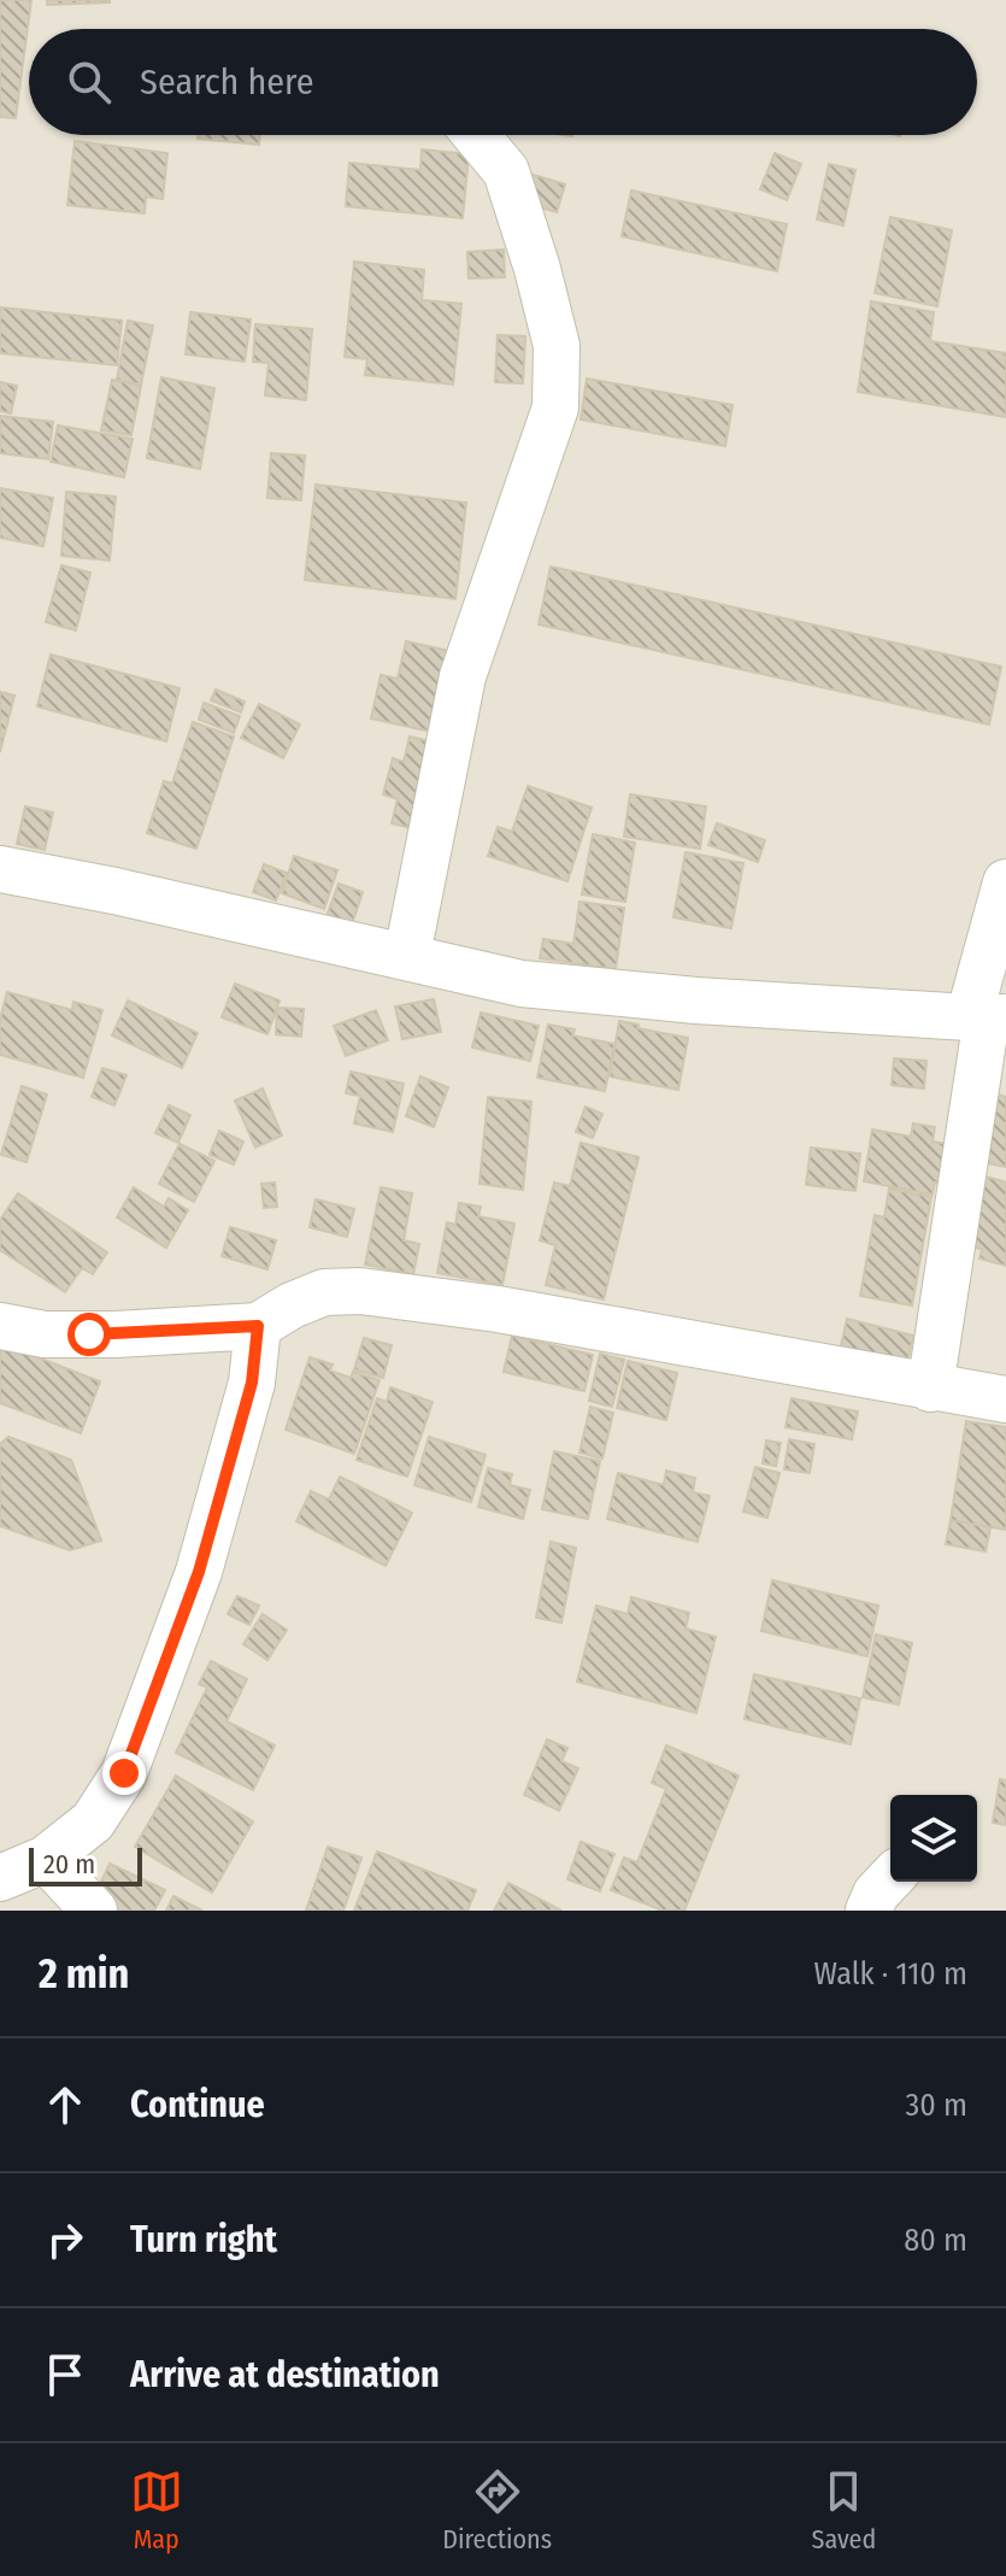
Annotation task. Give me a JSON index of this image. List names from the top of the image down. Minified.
{"scale_bar":"20 m","page":{"search":"Search here","scale":"20 m","heading":["2 min","Walk · 110 m"],"list":[["Continue","30 m"],["Turn right","80 m"],"Arrive at destination"],"nav":["Map","Directions","Saved"]}}
